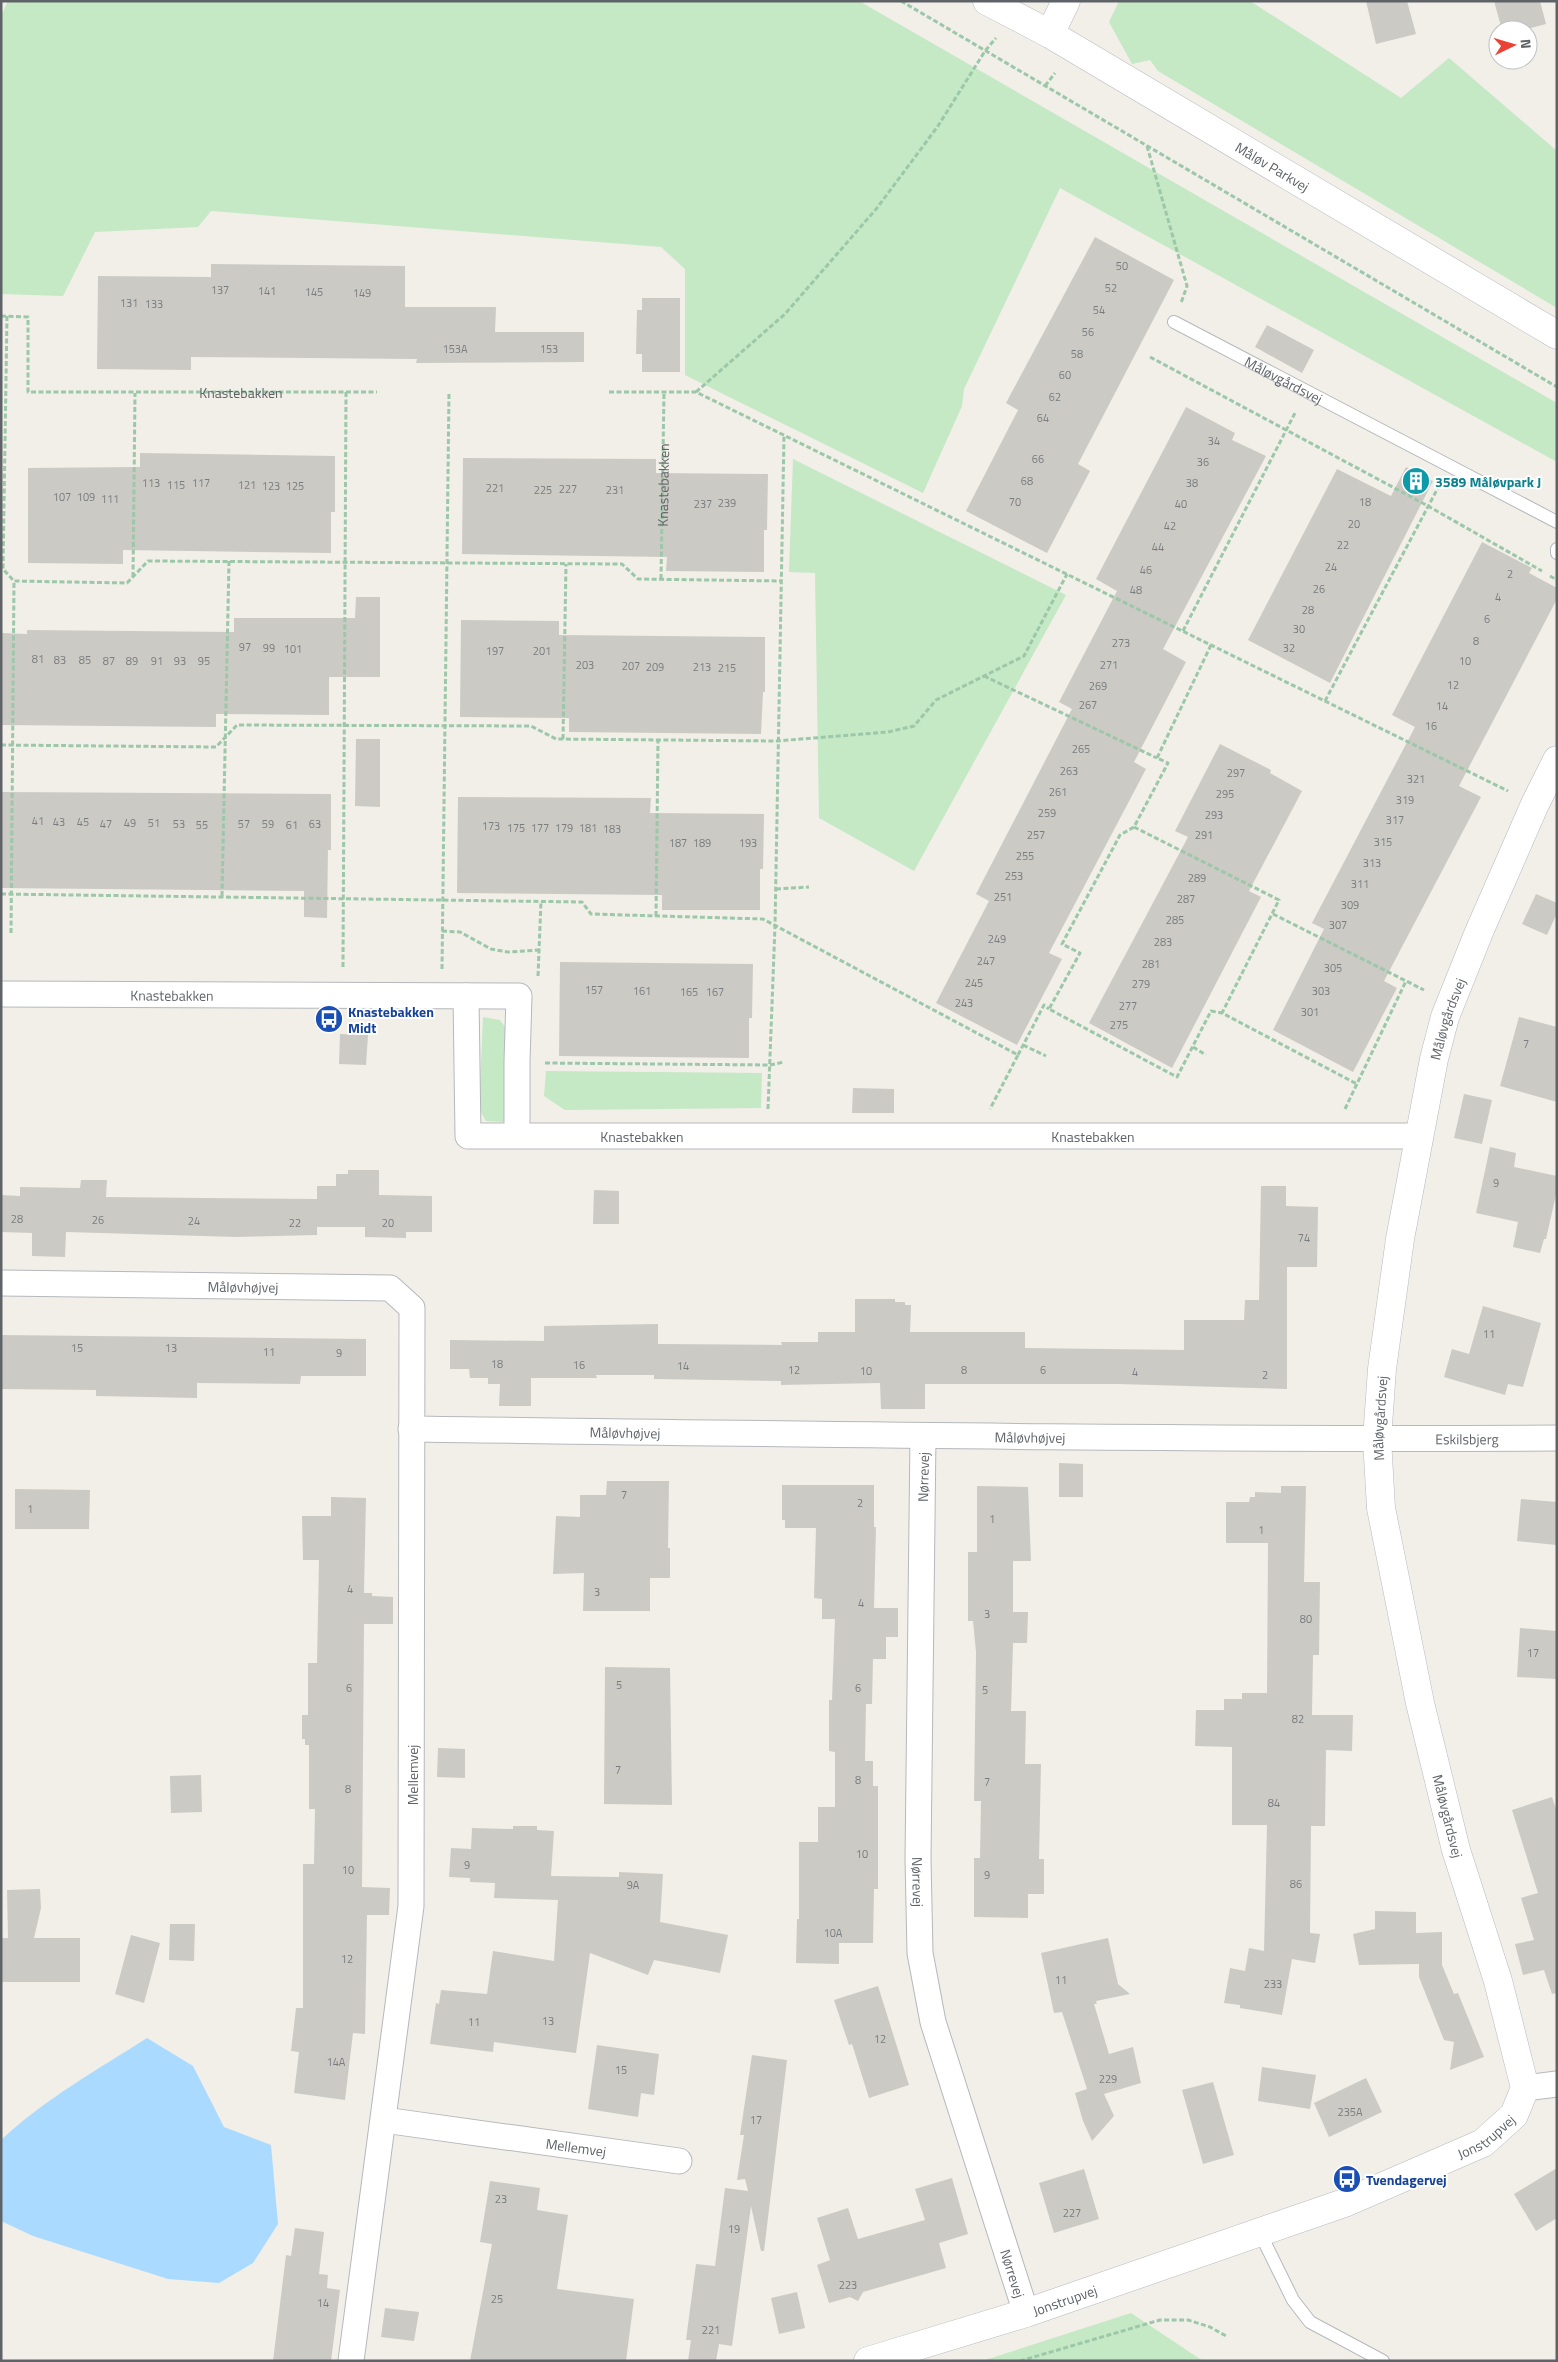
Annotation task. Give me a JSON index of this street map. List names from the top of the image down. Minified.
{"streets":{"street":["Måløv Parkvej","Måløvgårdsvej","Knastebakken","Måløvhøjvej","Eskilsbjerg","Nørrevej","Mellemvej","Jonstrupvej"]},"crossings":[["Måløvgårdsvej","Knastebakken"],["Måløvgårdsvej","Måløvhøjvej"],["Måløvgårdsvej","Eskilsbjerg"],["Måløvgårdsvej","Jonstrupvej"],["Måløvhøjvej","Eskilsbjerg"],["Måløvhøjvej","Nørrevej"],["Måløvhøjvej","Mellemvej"],["Nørrevej","Jonstrupvej"]],"places":{"building":["3589 Måløvpark J"],"bus stop":["Knastebakken Midt","Tvendagervej"]},"house_numbers":["50","52","137","141","145","149","131","133","54","56","153A","153","58","60","62","64","34","66","36","68","113","117","38","115","121","123","125","221","227","225","231","107","109","111","70","18","239","237","40","20","42","22","44","24","46","2","26","48","4","28","6","30","8","273","97","99","32","101","197","201","81","83","85","87","89","91","93","95","10","203","271","207","209","213","215","12","269","267","14","16","265","263","297","321","261","295","319","259","293","317","41","43","45","49","51","47","53","57","59","63","55","61","173","175","177","179","181","183","257","291","315","187","189","193","255","313","253","289","311","251","287","309","285","307","249","283","247","281","305","245","279","157","161","303","165","167","243","277","301","275","7","9","28","26","24","22","20","74","11","15","13","11","9","18","16","14","12","8","6","10","4","2","7","2","1","1","1","4","3","4","3","80","17","5","6","6","5","82","7","8","7","8","84","10","9","10","9","86","9A","10A","12","11","233","13","11","12","14A","15","229","235A","17","23","227","19","223","25","14","221"],"north":"right"}
